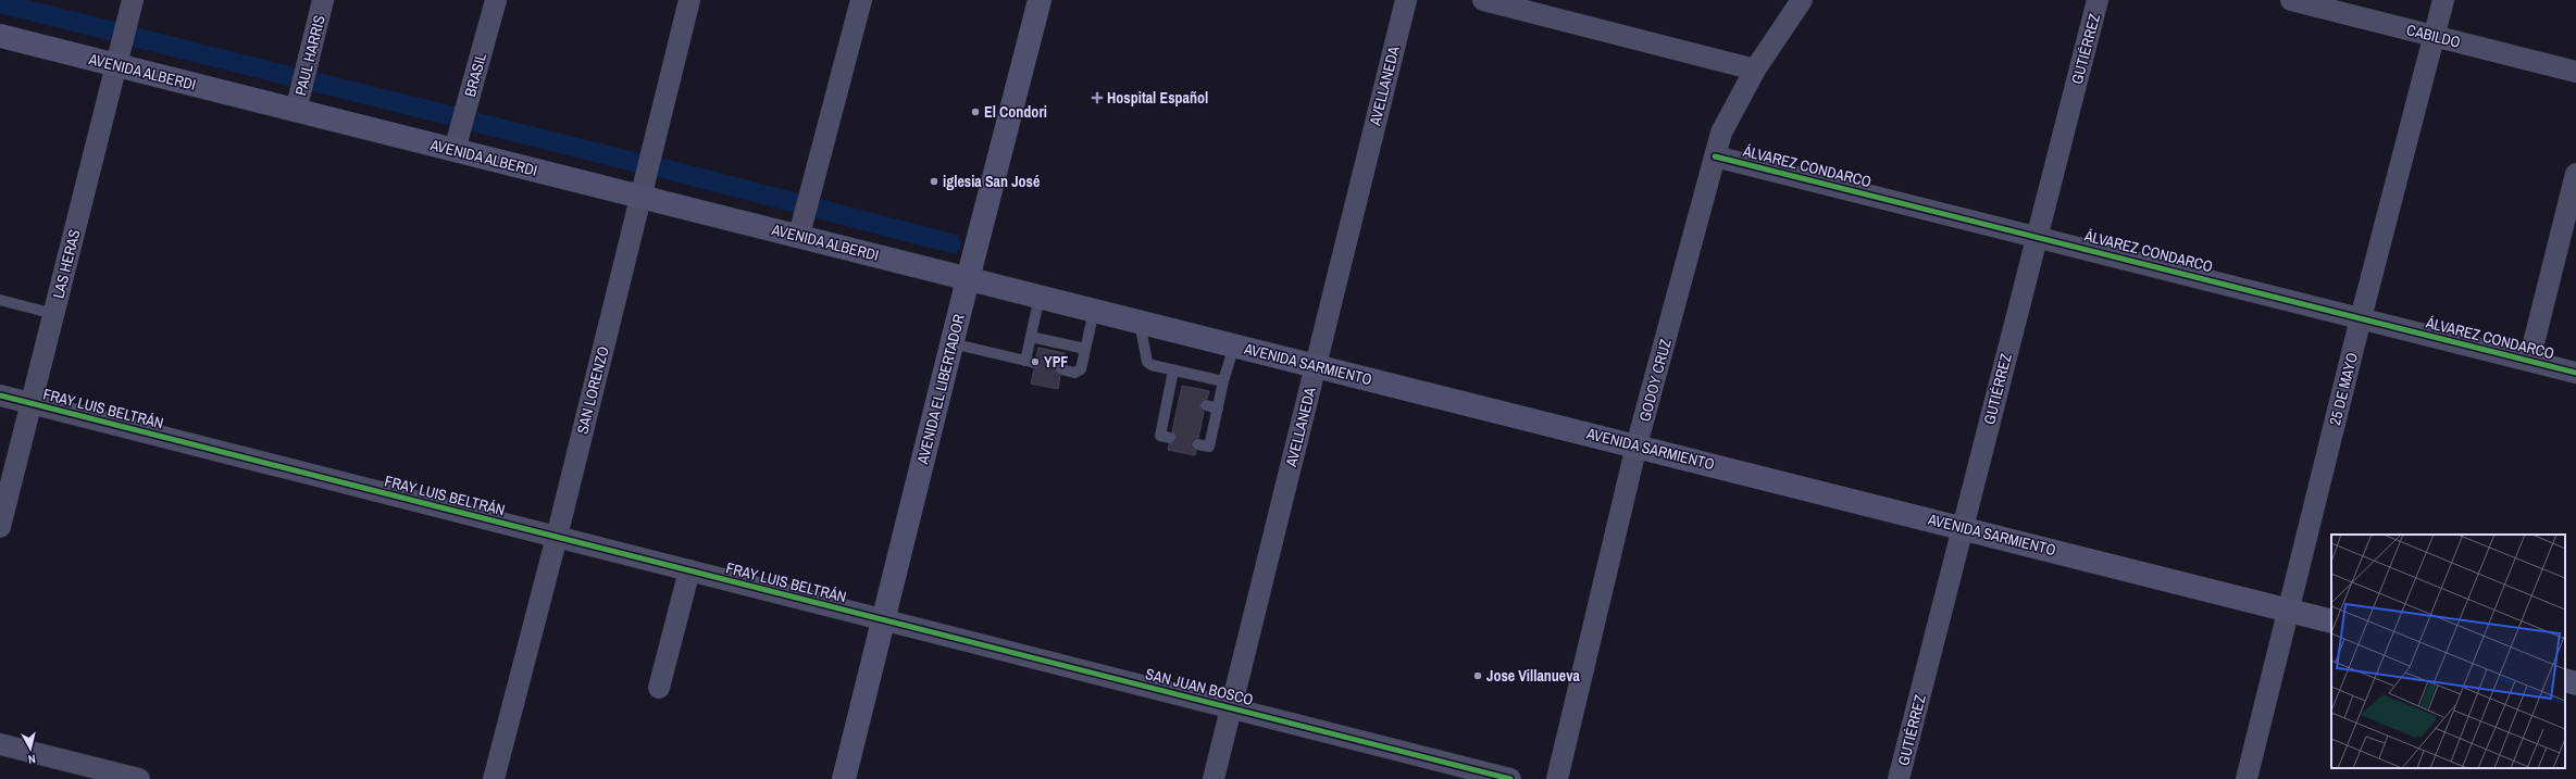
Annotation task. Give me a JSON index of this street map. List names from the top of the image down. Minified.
{"streets":{"main road":["AVENIDA ALBERDI","AVENIDA SARMIENTO","AVENIDA EL LIBERTADOR"],"street":["CABILDO","GUTIÉRREZ","PAUL HARRIS","BRASIL","AVELLANEDA","ÁLVAREZ CONDARCO","LAS HERAS","GODOY CRUZ","25 DE MAYO","SAN LORENZO","FRAY LUIS BELTRÁN","SAN JUAN BOSCO"]},"crossings":[["CABILDO","25 DE MAYO"],["GUTIÉRREZ","ÁLVAREZ CONDARCO"],["GUTIÉRREZ","AVENIDA SARMIENTO"],["PAUL HARRIS","AVENIDA ALBERDI"],["AVENIDA ALBERDI","BRASIL"],["AVENIDA ALBERDI","LAS HERAS"],["AVENIDA ALBERDI","AVENIDA SARMIENTO"],["AVENIDA ALBERDI","AVENIDA EL LIBERTADOR"],["AVENIDA ALBERDI","SAN LORENZO"],["AVELLANEDA","AVENIDA SARMIENTO"],["AVELLANEDA","SAN JUAN BOSCO"],["ÁLVAREZ CONDARCO","GODOY CRUZ"],["ÁLVAREZ CONDARCO","25 DE MAYO"],["LAS HERAS","FRAY LUIS BELTRÁN"],["AVENIDA SARMIENTO","GODOY CRUZ"],["AVENIDA SARMIENTO","AVENIDA EL LIBERTADOR"],["AVENIDA SARMIENTO","25 DE MAYO"],["AVENIDA EL LIBERTADOR","FRAY LUIS BELTRÁN"],["AVENIDA EL LIBERTADOR","SAN JUAN BOSCO"],["SAN LORENZO","FRAY LUIS BELTRÁN"],["FRAY LUIS BELTRÁN","SAN JUAN BOSCO"]],"places":{"health":["Hospital Español"],"other":["El Condori","iglesia San José","YPF","Jose Villanueva"]},"north":"bottom"}
